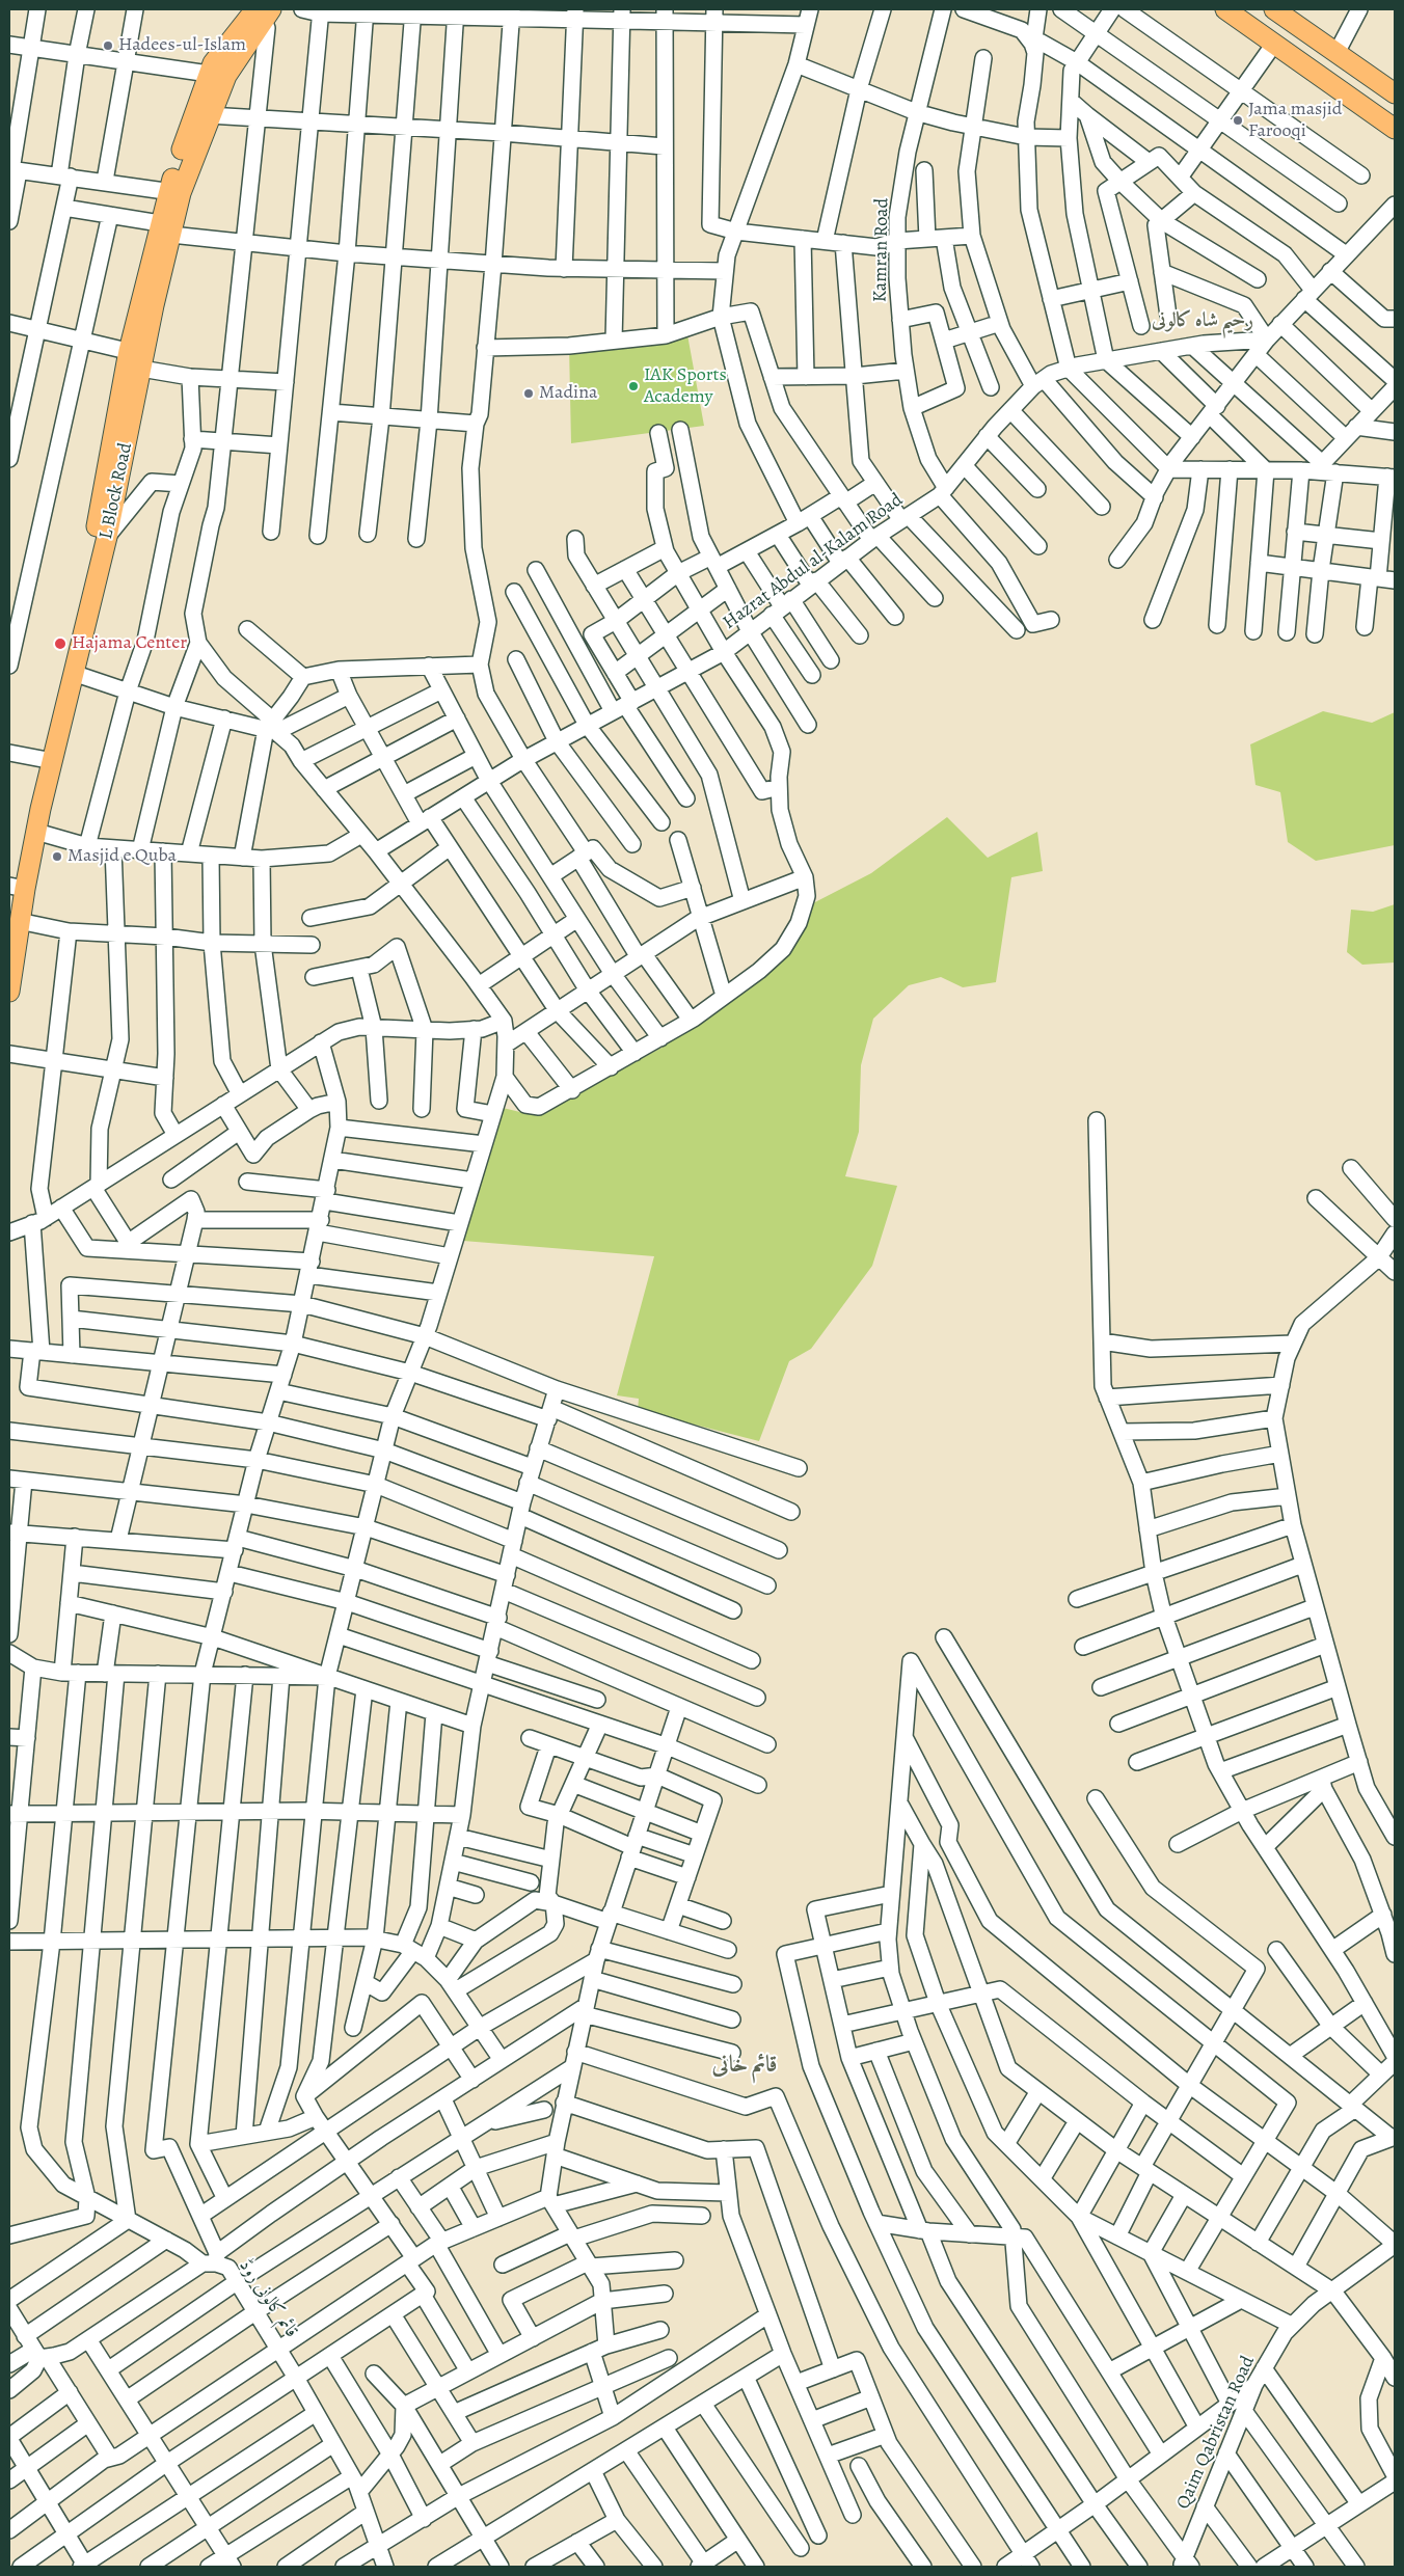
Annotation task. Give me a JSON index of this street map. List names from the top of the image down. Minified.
{"streets":{"main road":["L Block Road"],"street":["Kamran Road","Hazrat Abdul al-Kalam Road","قائم کالونی روڈ","Qaim Qabristan Road"]},"crossings":[["Kamran Road","Hazrat Abdul al-Kalam Road"]],"districts":["رحیم شاہ کالونی","قائم خانى"],"places":["Hadees-ul-Islam","Jama masjid Farooqi","IAK Sports Academy","Madina","Hajama Center","Masjid e Quba"]}
